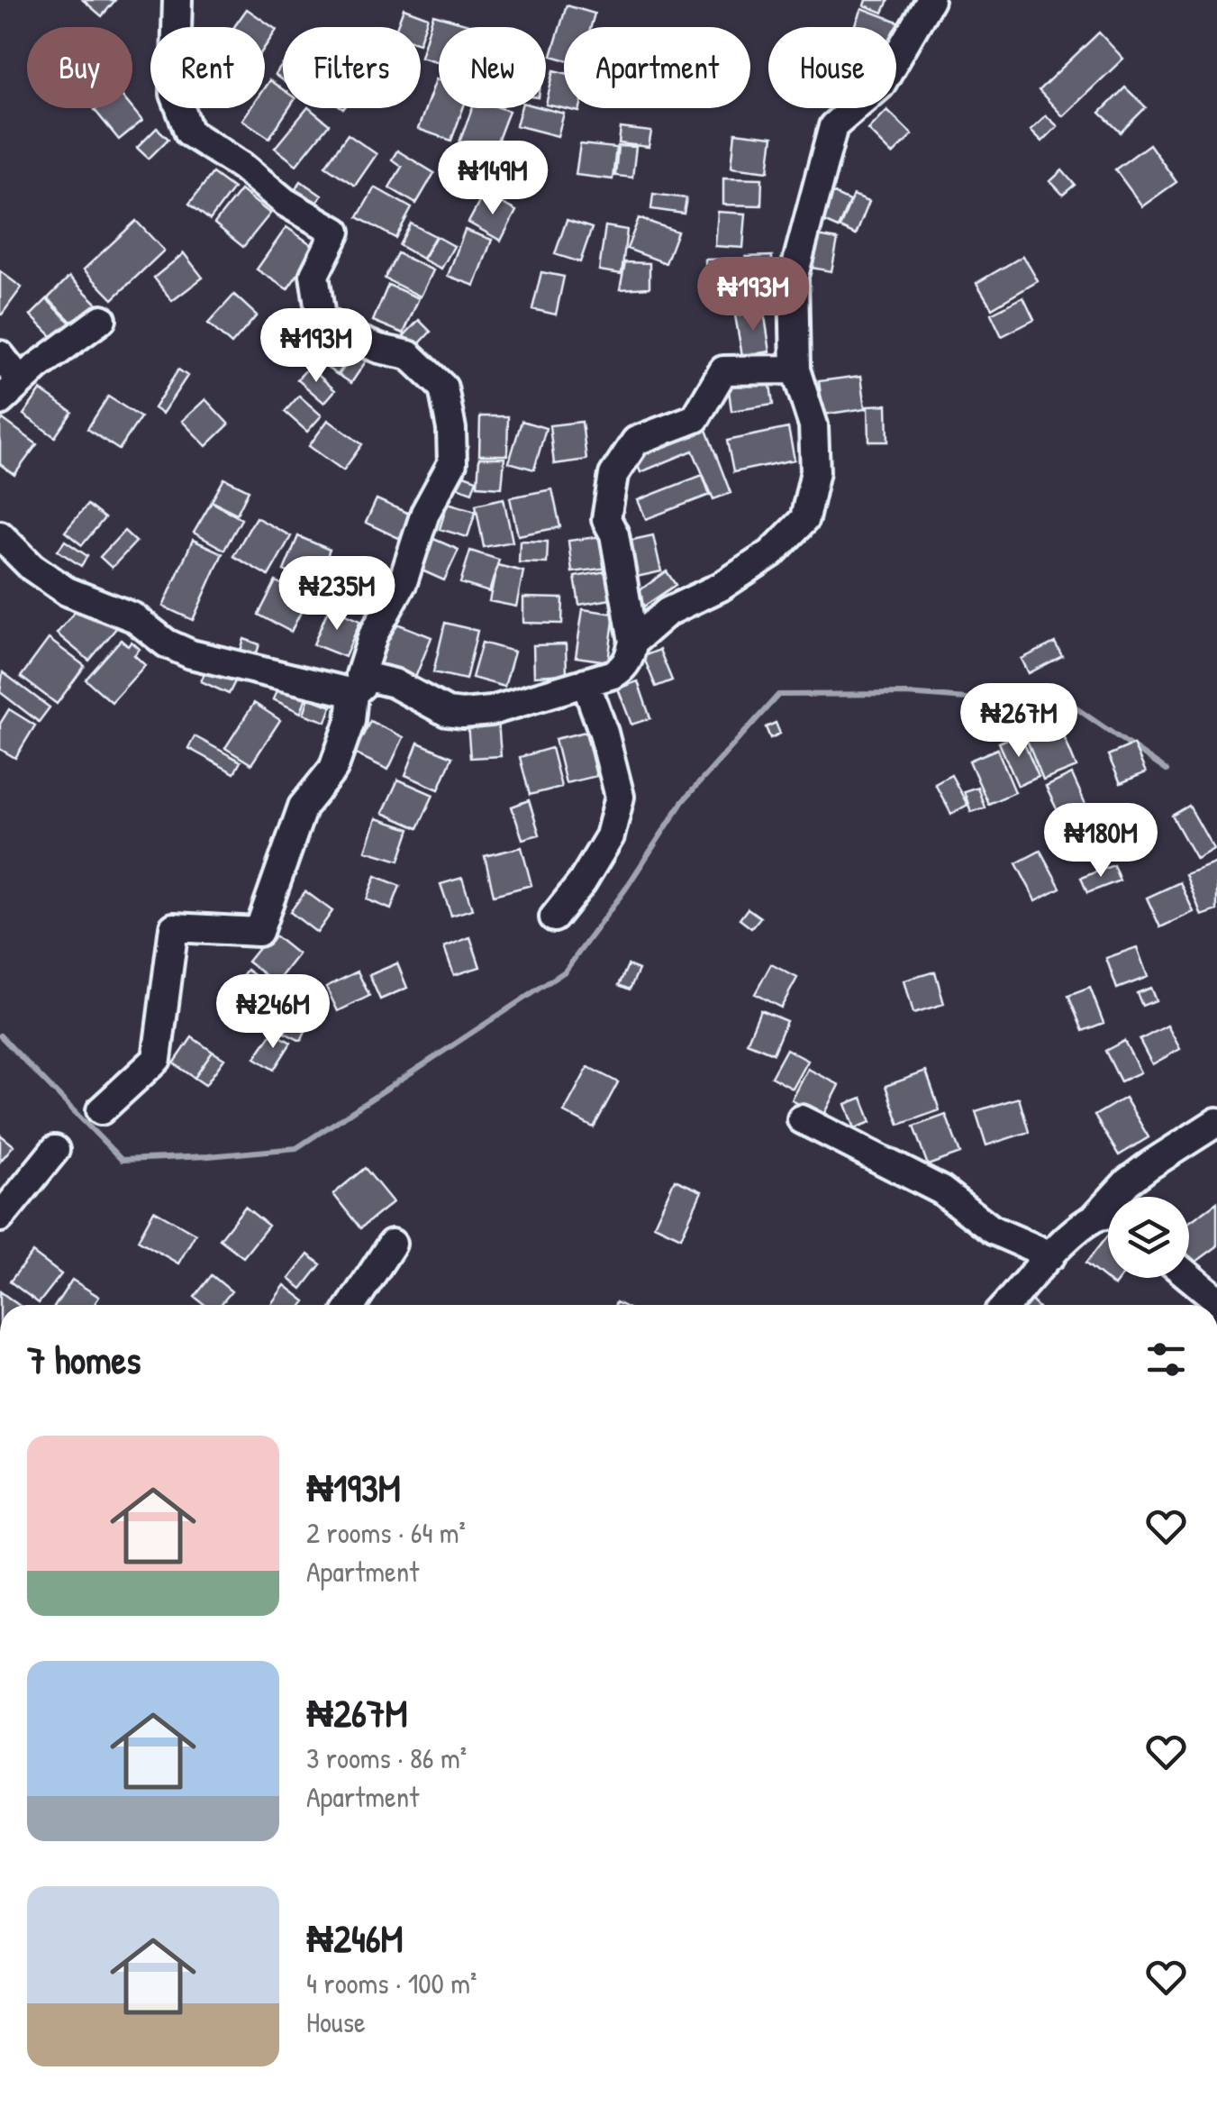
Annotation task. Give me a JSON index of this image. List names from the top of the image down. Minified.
{"page":{"chip":["Buy","Rent","Filters","New","Apartment","House"],"price":["₦149M","₦193M","₦193M","₦235M","₦267M","₦180M","₦246M"],"heading":"7 homes","list":[{"name":"₦193M","note":"2 rooms · 64 m² · Apartment"},{"name":"₦267M","note":"3 rooms · 86 m² · Apartment"},{"name":"₦246M","note":"4 rooms · 100 m² · House"}]}}
